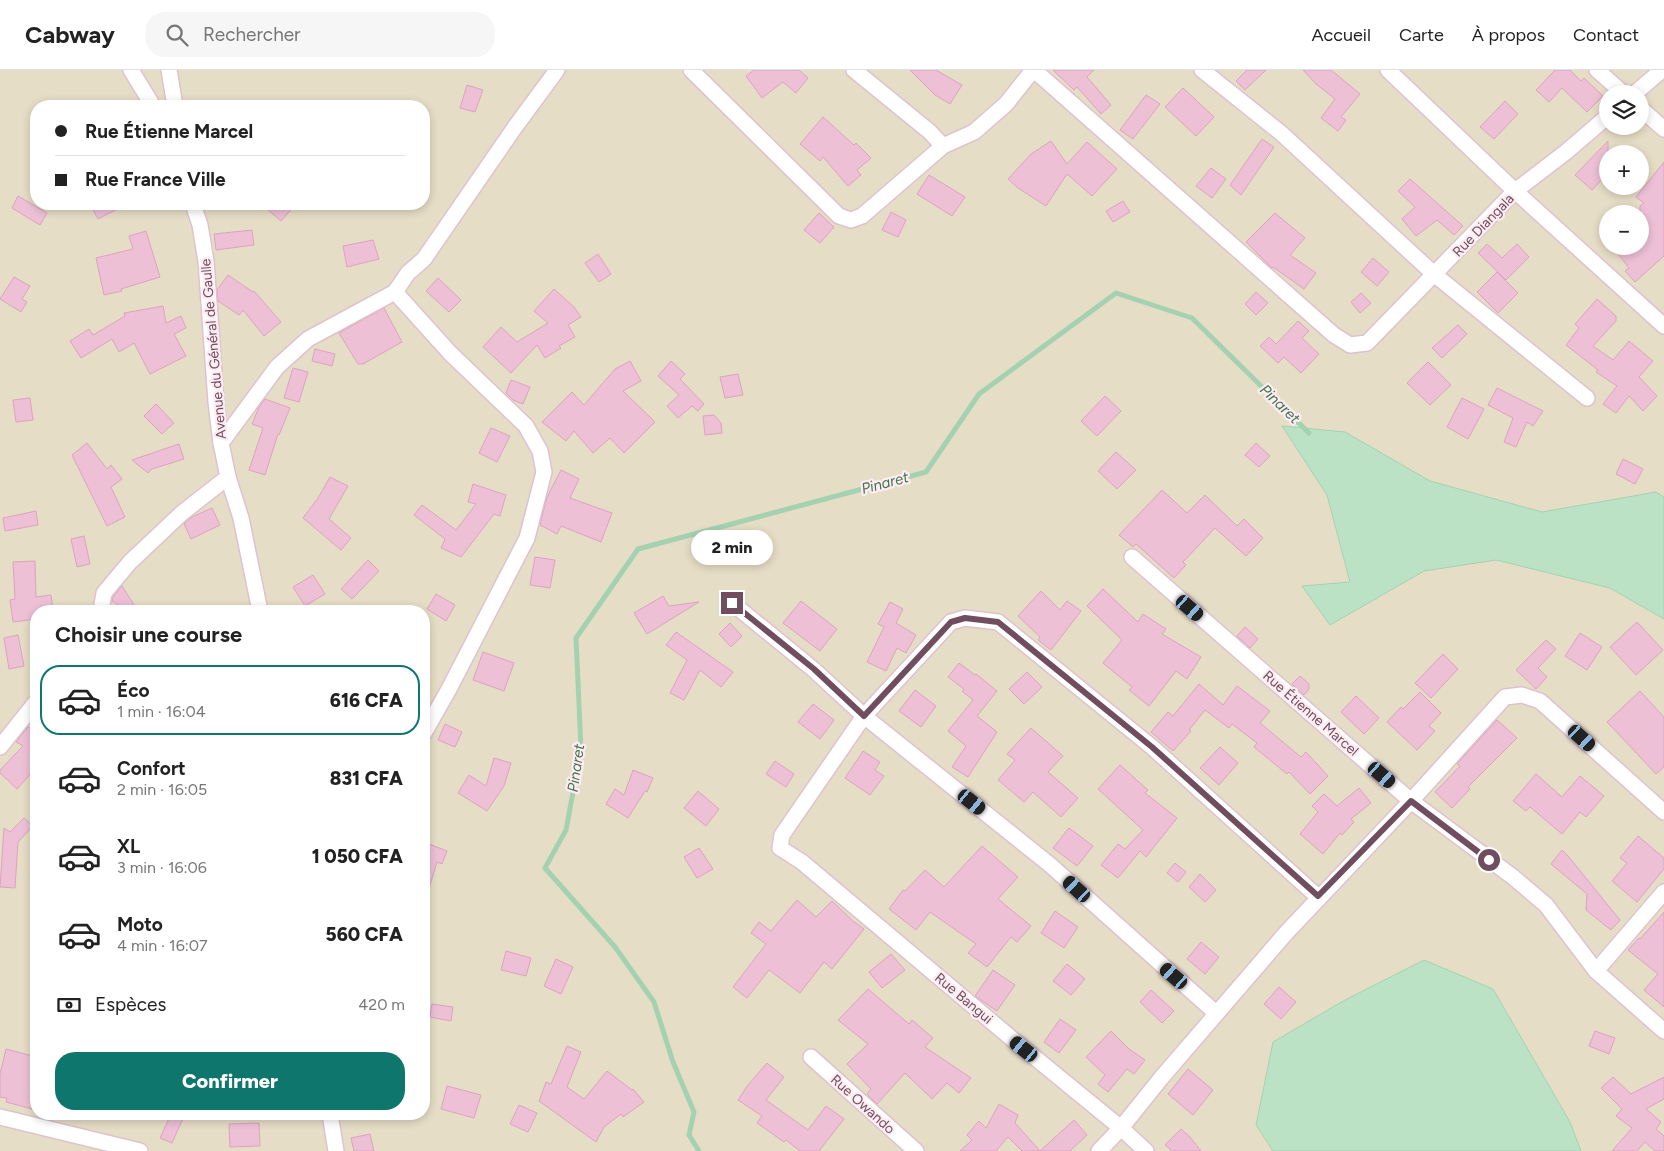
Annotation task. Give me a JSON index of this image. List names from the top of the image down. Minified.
{"streets":{"street":["Rue Diangala","Avenue du Général de Gaulle","Rue Étienne Marcel","Rue Bangui","Rue Owando"]},"water":["Pinaret"],"page":{"header":"Cabway","search":"Rechercher","nav":["Accueil","Carte","À propos","Contact"],"map_buttons":["+","−"],"banner":["Rue Étienne Marcel","Rue France Ville"],"bubble":"2 min","heading":"Choisir une course","list":[{"name":"Éco","note":"1 min · 16:04","value":"616 CFA"},{"name":"Confort","note":"2 min · 16:05","value":"831 CFA"},{"name":"XL","note":"3 min · 16:06","value":"1 050 CFA"},{"name":"Moto","note":"4 min · 16:07","value":"560 CFA"}],"pay":["Espèces","420 m"],"buttons":"Confirmer"}}
